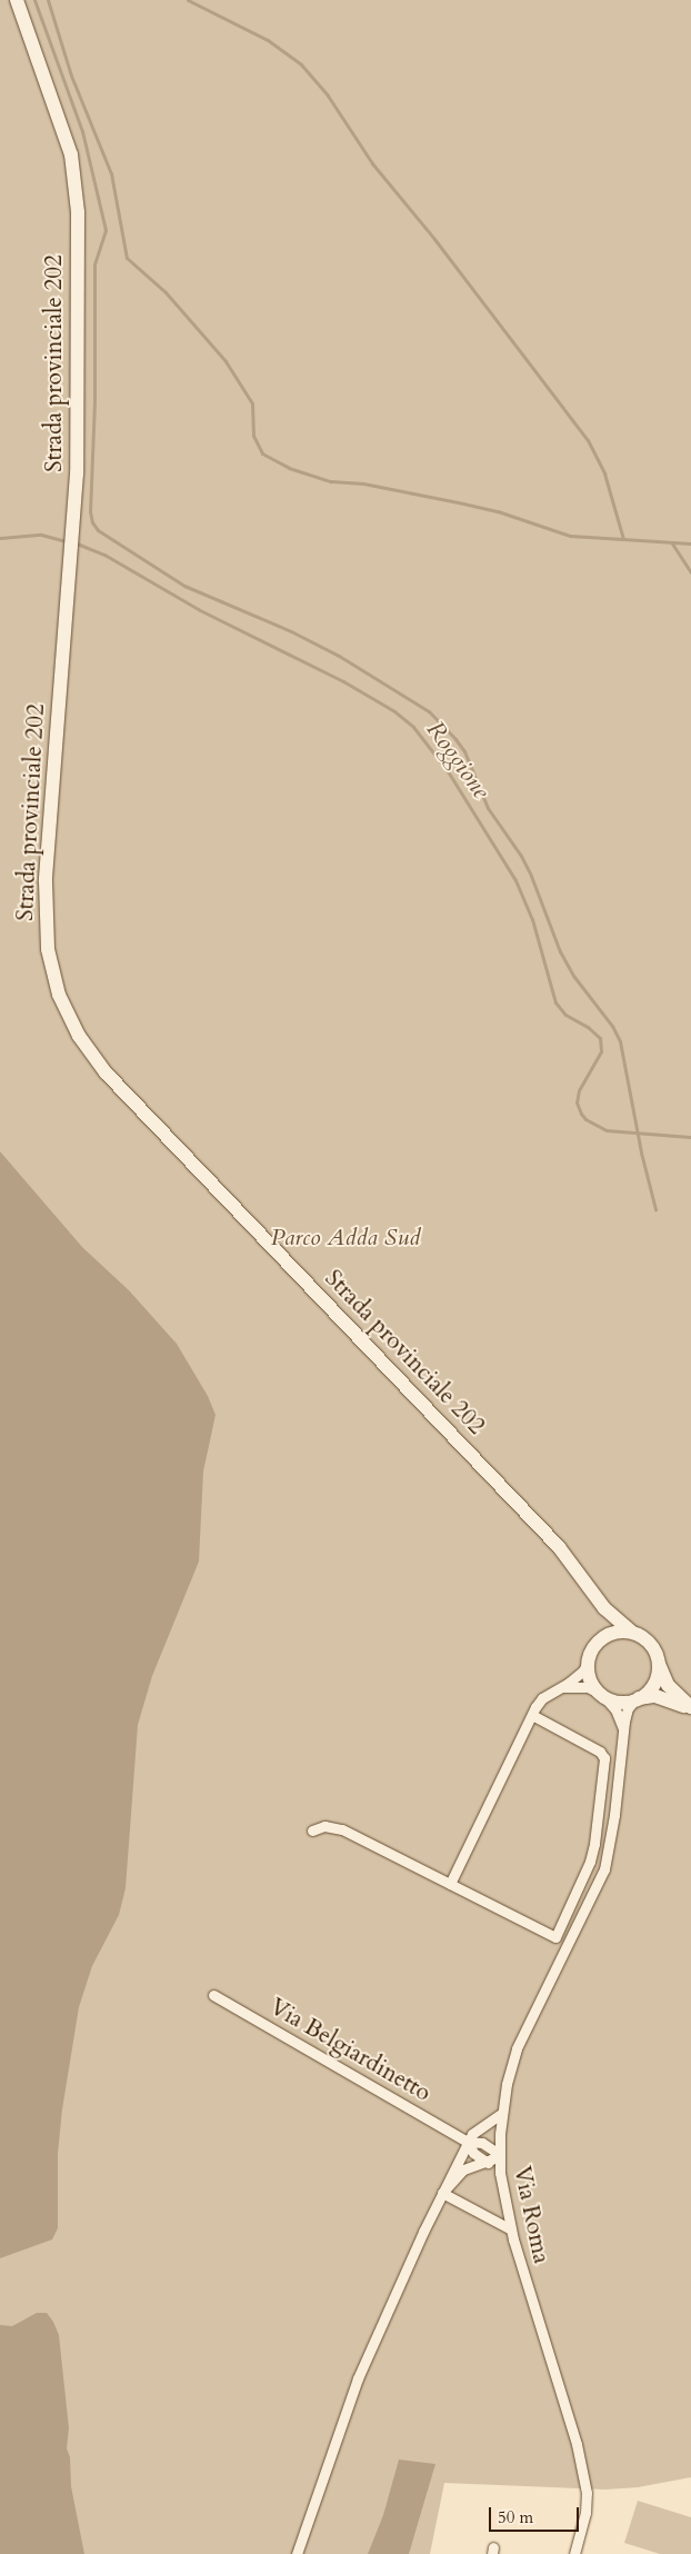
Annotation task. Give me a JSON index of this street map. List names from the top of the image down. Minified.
{"streets":{"street":["Strada provinciale 202","Via Belgiardinetto","Via Roma"]},"crossings":[["Strada provinciale 202","Via Roma"]],"water":["Roggione"],"parks":["Parco Adda Sud"],"scale_bar":"50 m"}
